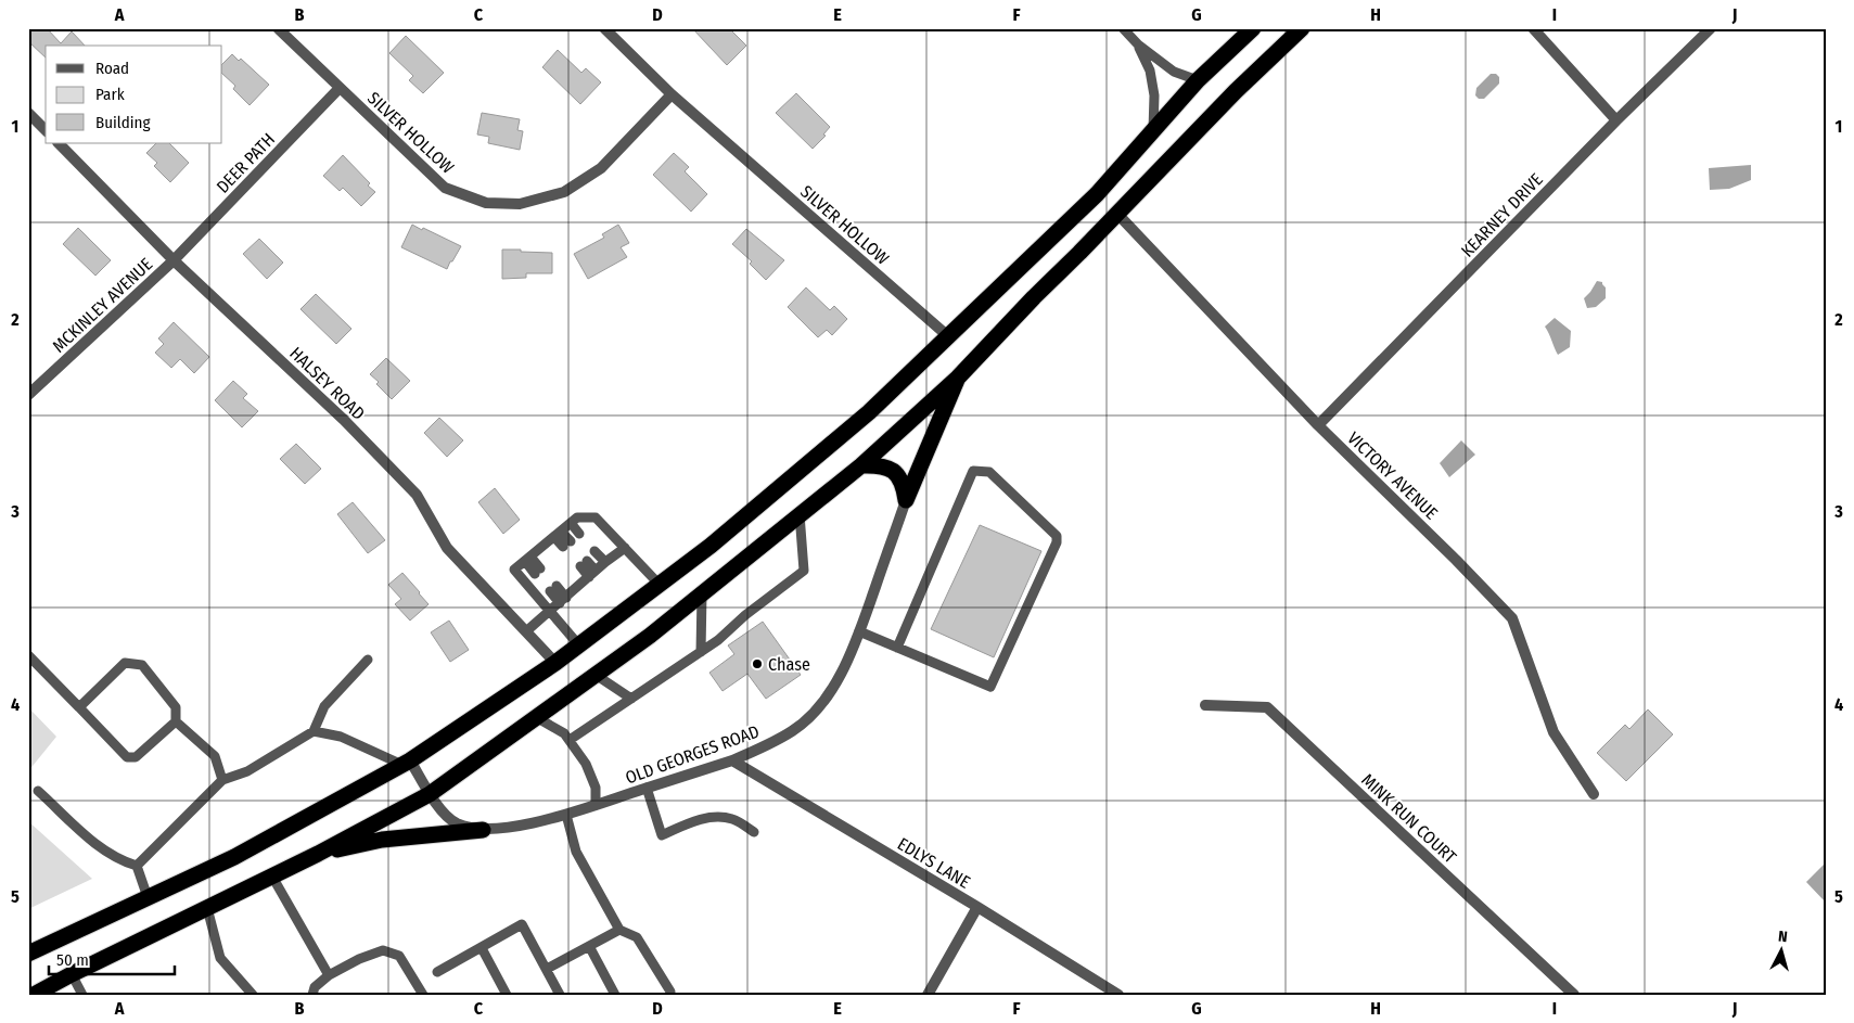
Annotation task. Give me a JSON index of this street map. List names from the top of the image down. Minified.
{"streets":{"street":["SILVER HOLLOW","DEER PATH","KEARNEY DRIVE","MCKINLEY AVENUE","HALSEY ROAD","VICTORY AVENUE","OLD GEORGES ROAD","MINK RUN COURT","EDLYS LANE"]},"crossings":[["SILVER HOLLOW","DEER PATH"],["DEER PATH","MCKINLEY AVENUE"],["DEER PATH","HALSEY ROAD"],["KEARNEY DRIVE","VICTORY AVENUE"],["MCKINLEY AVENUE","HALSEY ROAD"],["OLD GEORGES ROAD","EDLYS LANE"]],"places":["Chase"],"legend":["Road","Park","Building"],"scale_bar":"50 m","north":"top","grid":{"columns":["A","B","C","D","E","F","G","H","I","J"],"rows":["1","2","3","4","5"]}}
